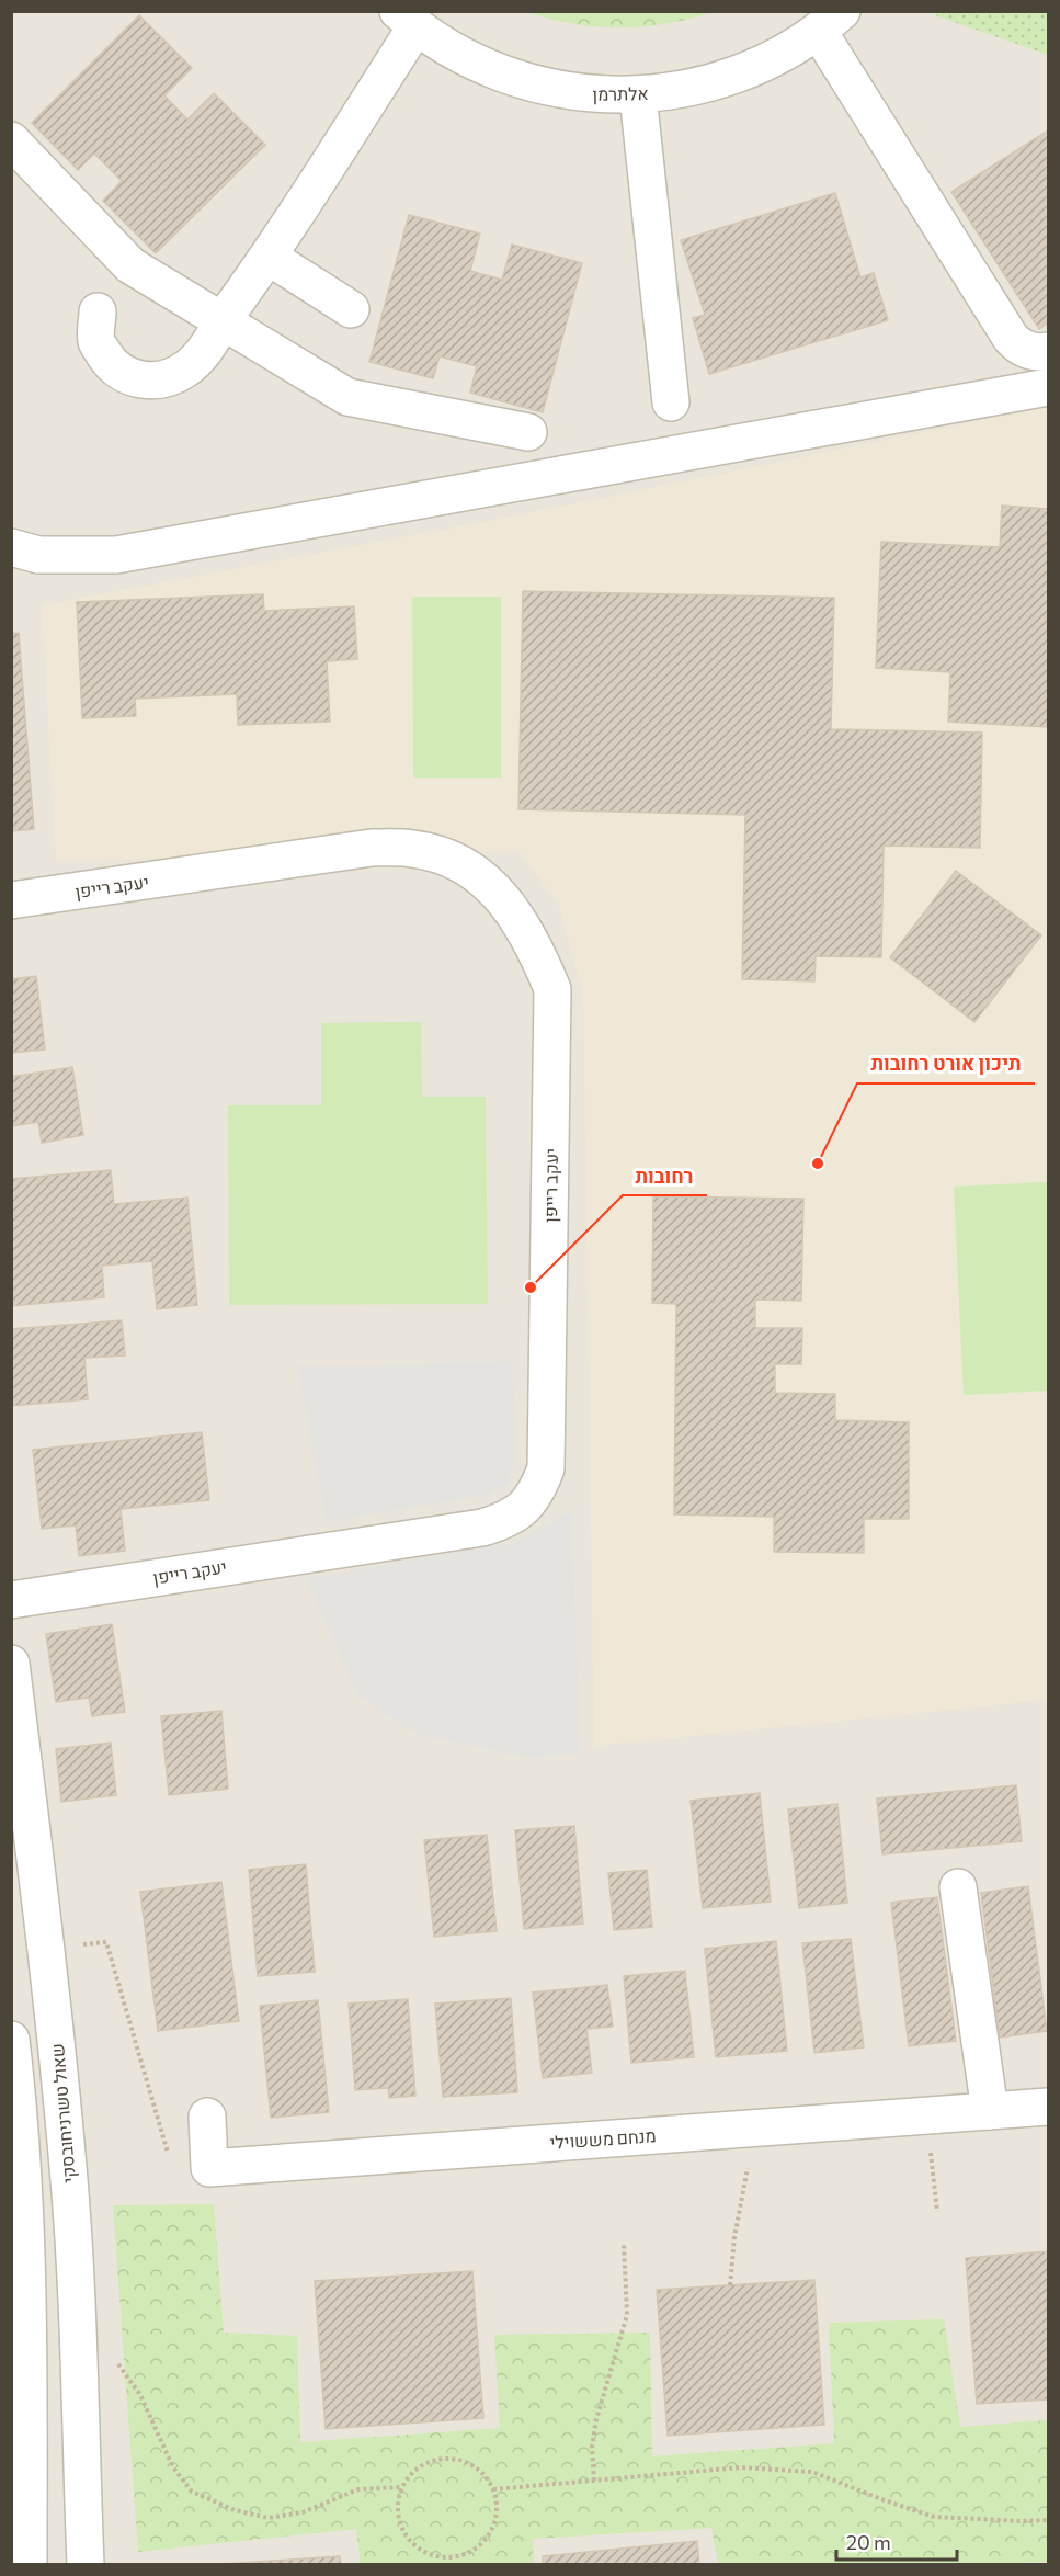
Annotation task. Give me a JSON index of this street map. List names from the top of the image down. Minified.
{"streets":{"street":["אלתרמן","יעקב רייפן","שאול טשרניחובסקי","מנחם מששוילי"]},"places":["תיכון אורט רחובות","רחובות"],"scale_bar":"20 m"}
